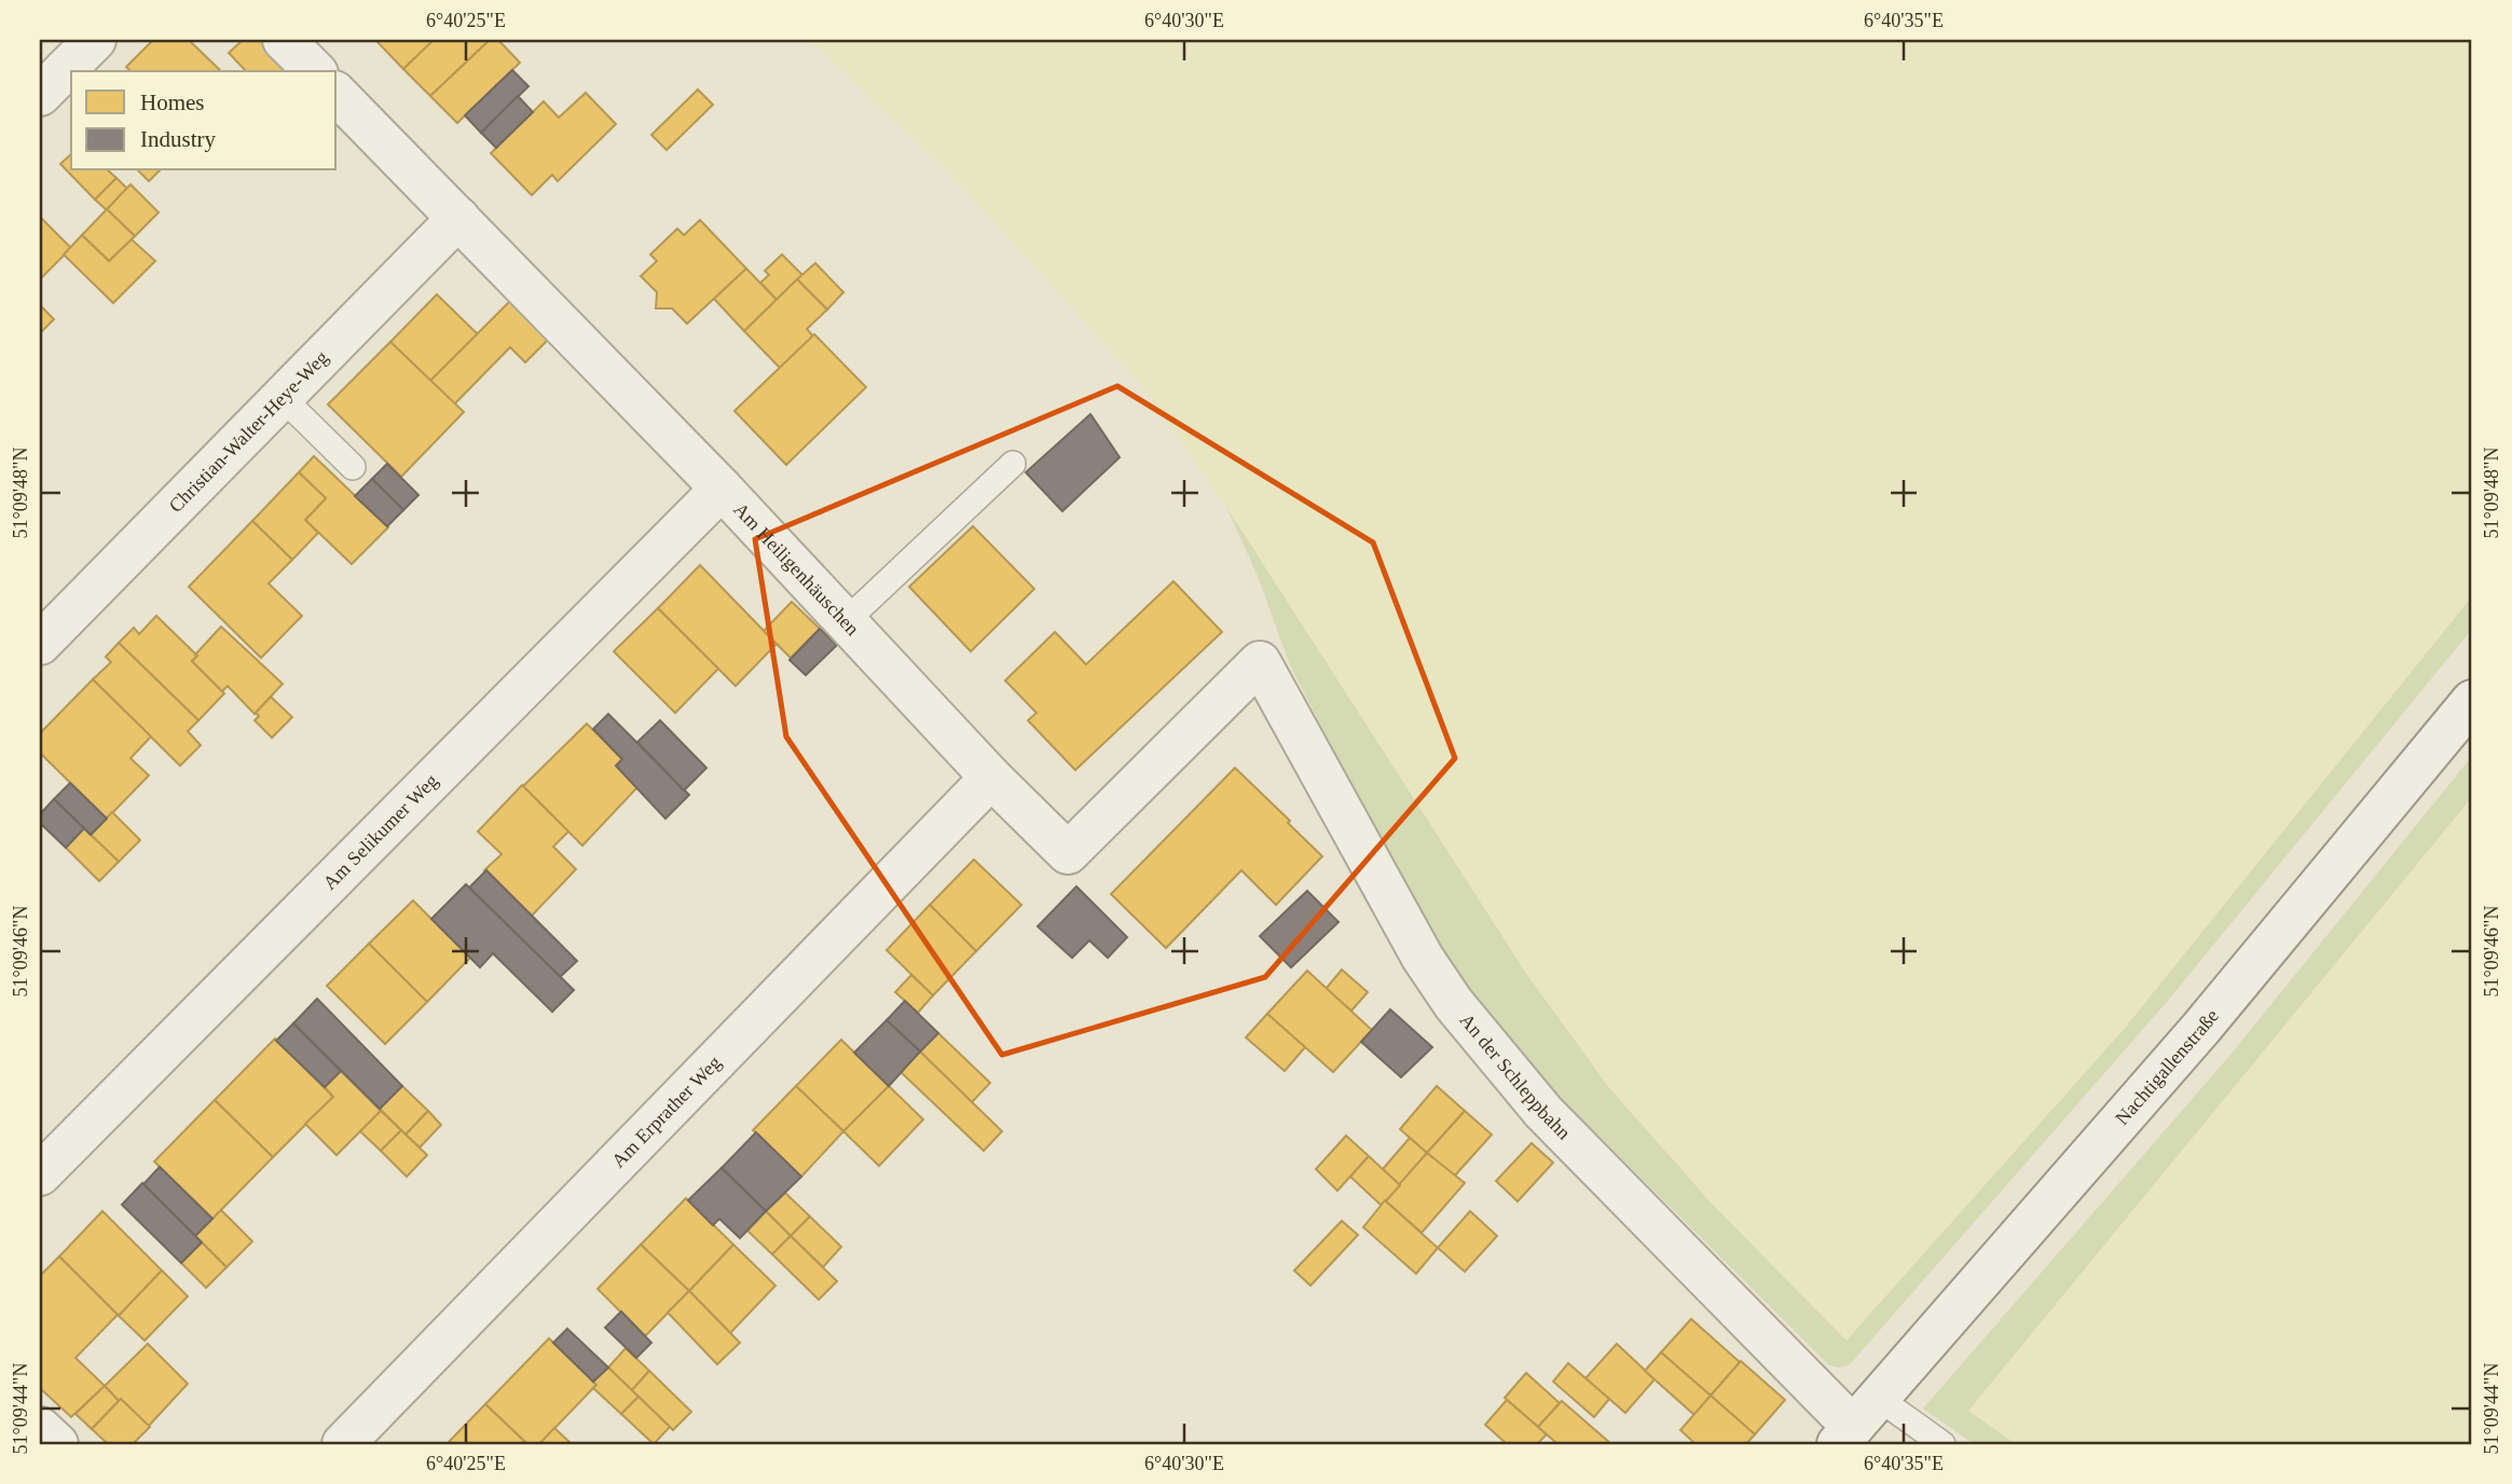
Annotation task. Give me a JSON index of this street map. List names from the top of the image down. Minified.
{"streets":{"street":["Christian-Walter-Heye-Weg","Am Heiligenhäuschen","Am Selikumer Weg","Nachtigallenstraße","An der Schleppbahn","Am Erprather Weg"]},"crossings":[["Christian-Walter-Heye-Weg","Am Heiligenhäuschen"],["Am Heiligenhäuschen","Am Selikumer Weg"],["Am Heiligenhäuschen","An der Schleppbahn"],["Am Heiligenhäuschen","Am Erprather Weg"],["Nachtigallenstraße","An der Schleppbahn"]],"legend":["Homes","Industry"],"coordinates":["6°40'25\"E","6°40'30\"E","6°40'35\"E","51°09'48\"N","51°09'46\"N","51°09'44\"N"]}
